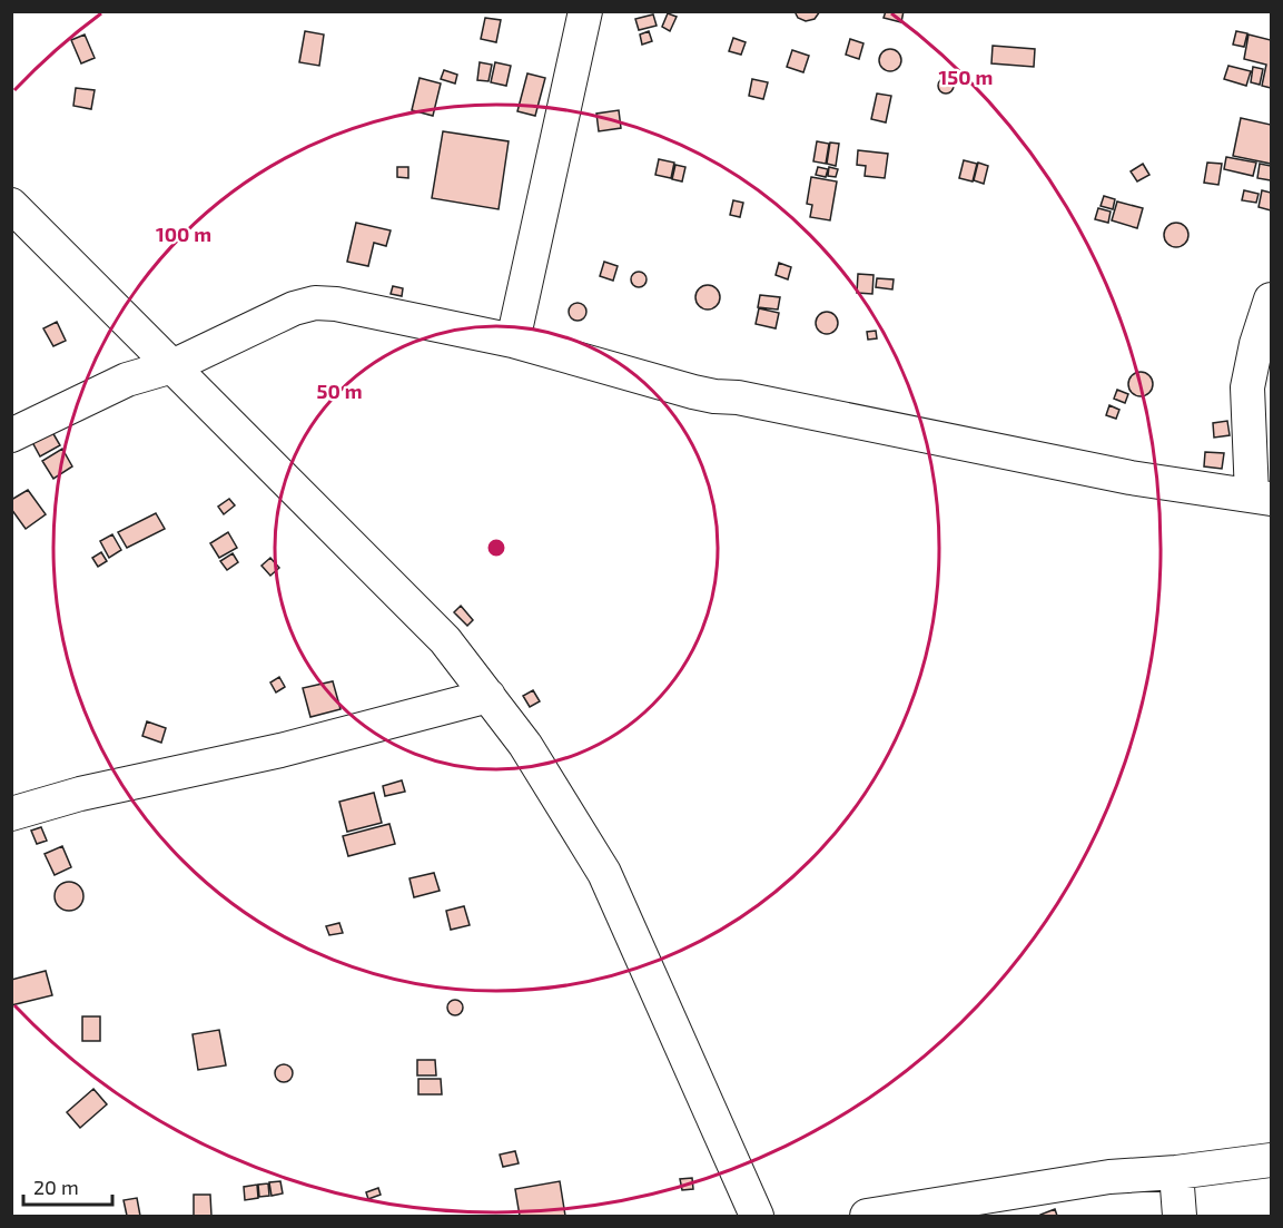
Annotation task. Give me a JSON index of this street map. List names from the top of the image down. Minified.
{"scale_bar":"20 m","rings":["150 m","100 m","50 m"]}
